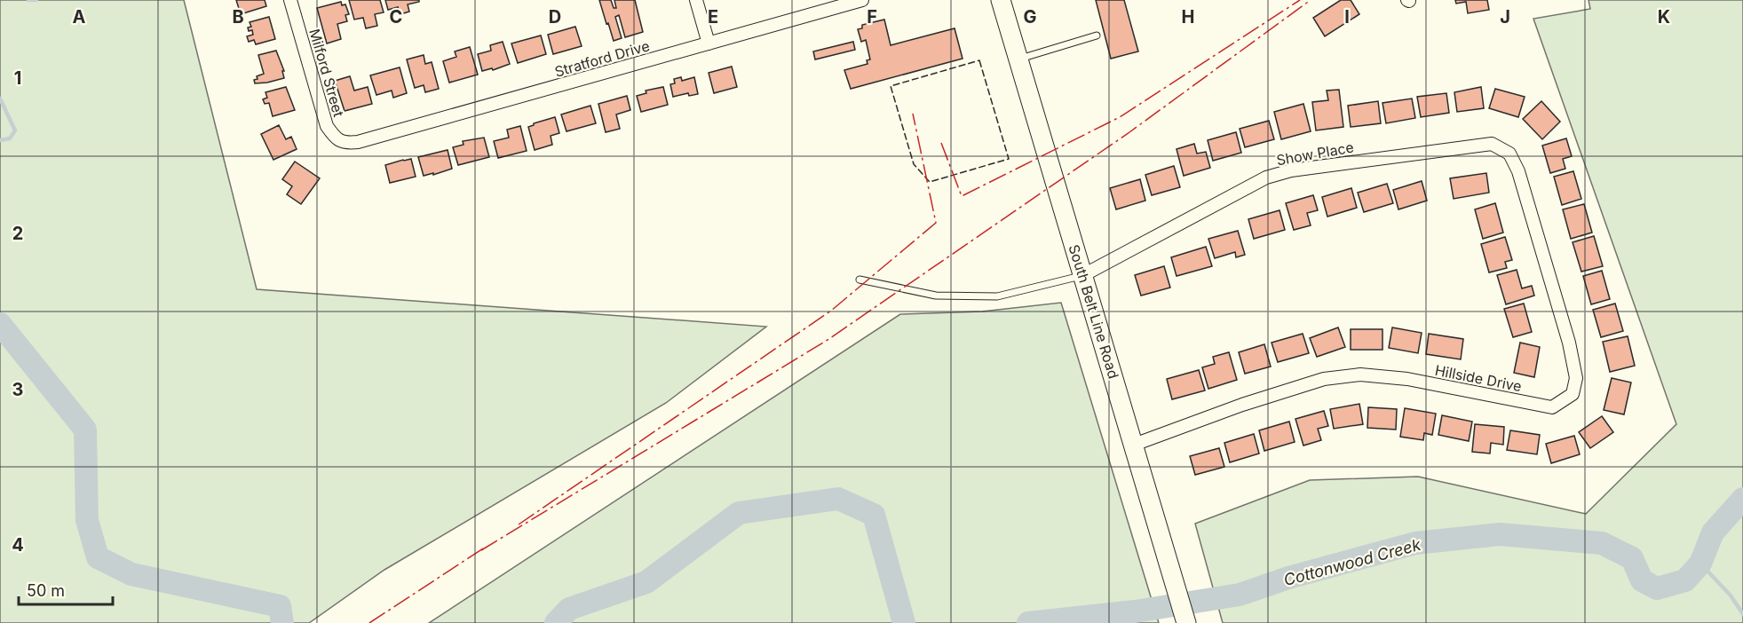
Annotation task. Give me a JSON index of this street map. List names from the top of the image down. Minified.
{"streets":{"main road":["South Belt Line Road"],"street":["Stratford Drive","Milford Street","Show Place","Hillside Drive"]},"crossings":[["Stratford Drive","Milford Street"],["Show Place","South Belt Line Road"],["Show Place","Hillside Drive"],["South Belt Line Road","Hillside Drive"]],"water":["Cottonwood Creek"],"scale_bar":"50 m","grid":{"columns":["A","B","C","D","E","F","G","H","I","J","K"],"rows":["1","2","3","4"]}}
